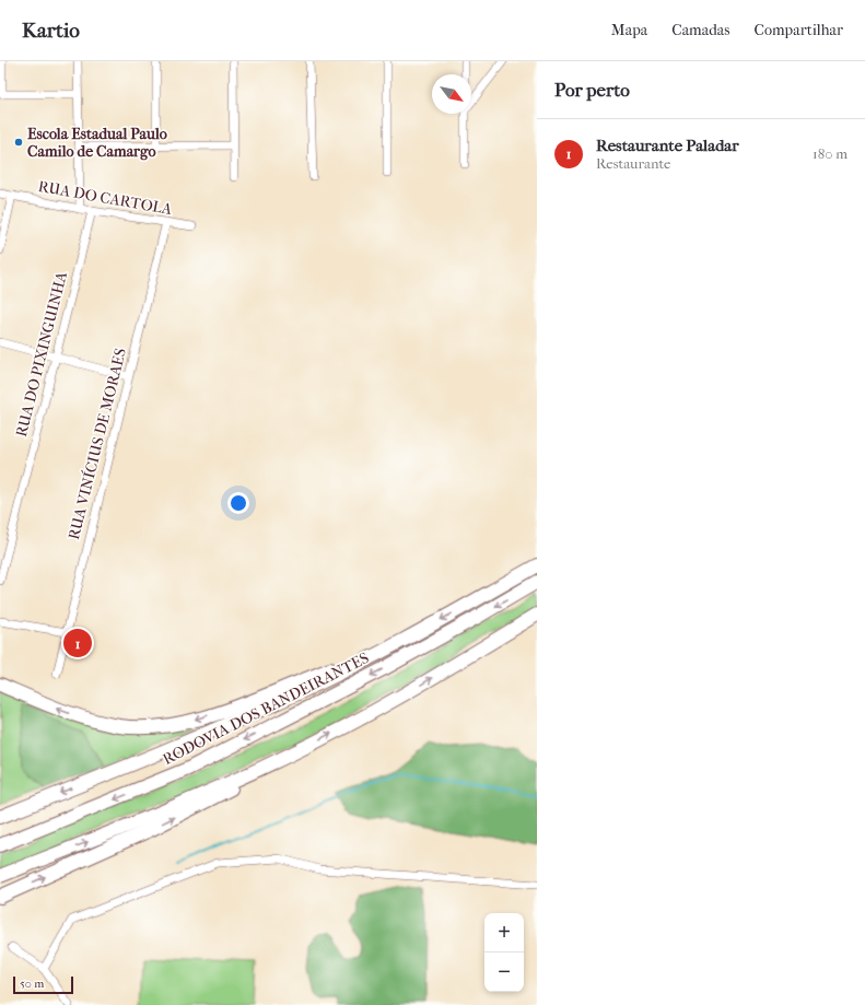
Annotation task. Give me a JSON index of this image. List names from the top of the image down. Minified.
{"streets":{"highway":["RODOVIA DOS BANDEIRANTES"],"street":["RUA DO CARTOLA","RUA DO PIXINGUINHA","RUA VINÍCIUS DE MORAES"]},"crossings":[["RUA DO CARTOLA","RUA DO PIXINGUINHA"],["RUA DO CARTOLA","RUA VINÍCIUS DE MORAES"]],"places":["Escola Estadual Paulo Camilo de Camargo"],"scale_bar":"50 m","north":"bottom right","page":{"header":"Kartio","nav":["Mapa","Camadas","Compartilhar"],"heading":"Por perto","list":[{"mark":"1","name":"Restaurante Paladar","note":"Restaurante","value":"180 m"}],"pins":"1","map_buttons":["+","−"],"scale":"50 m"}}
